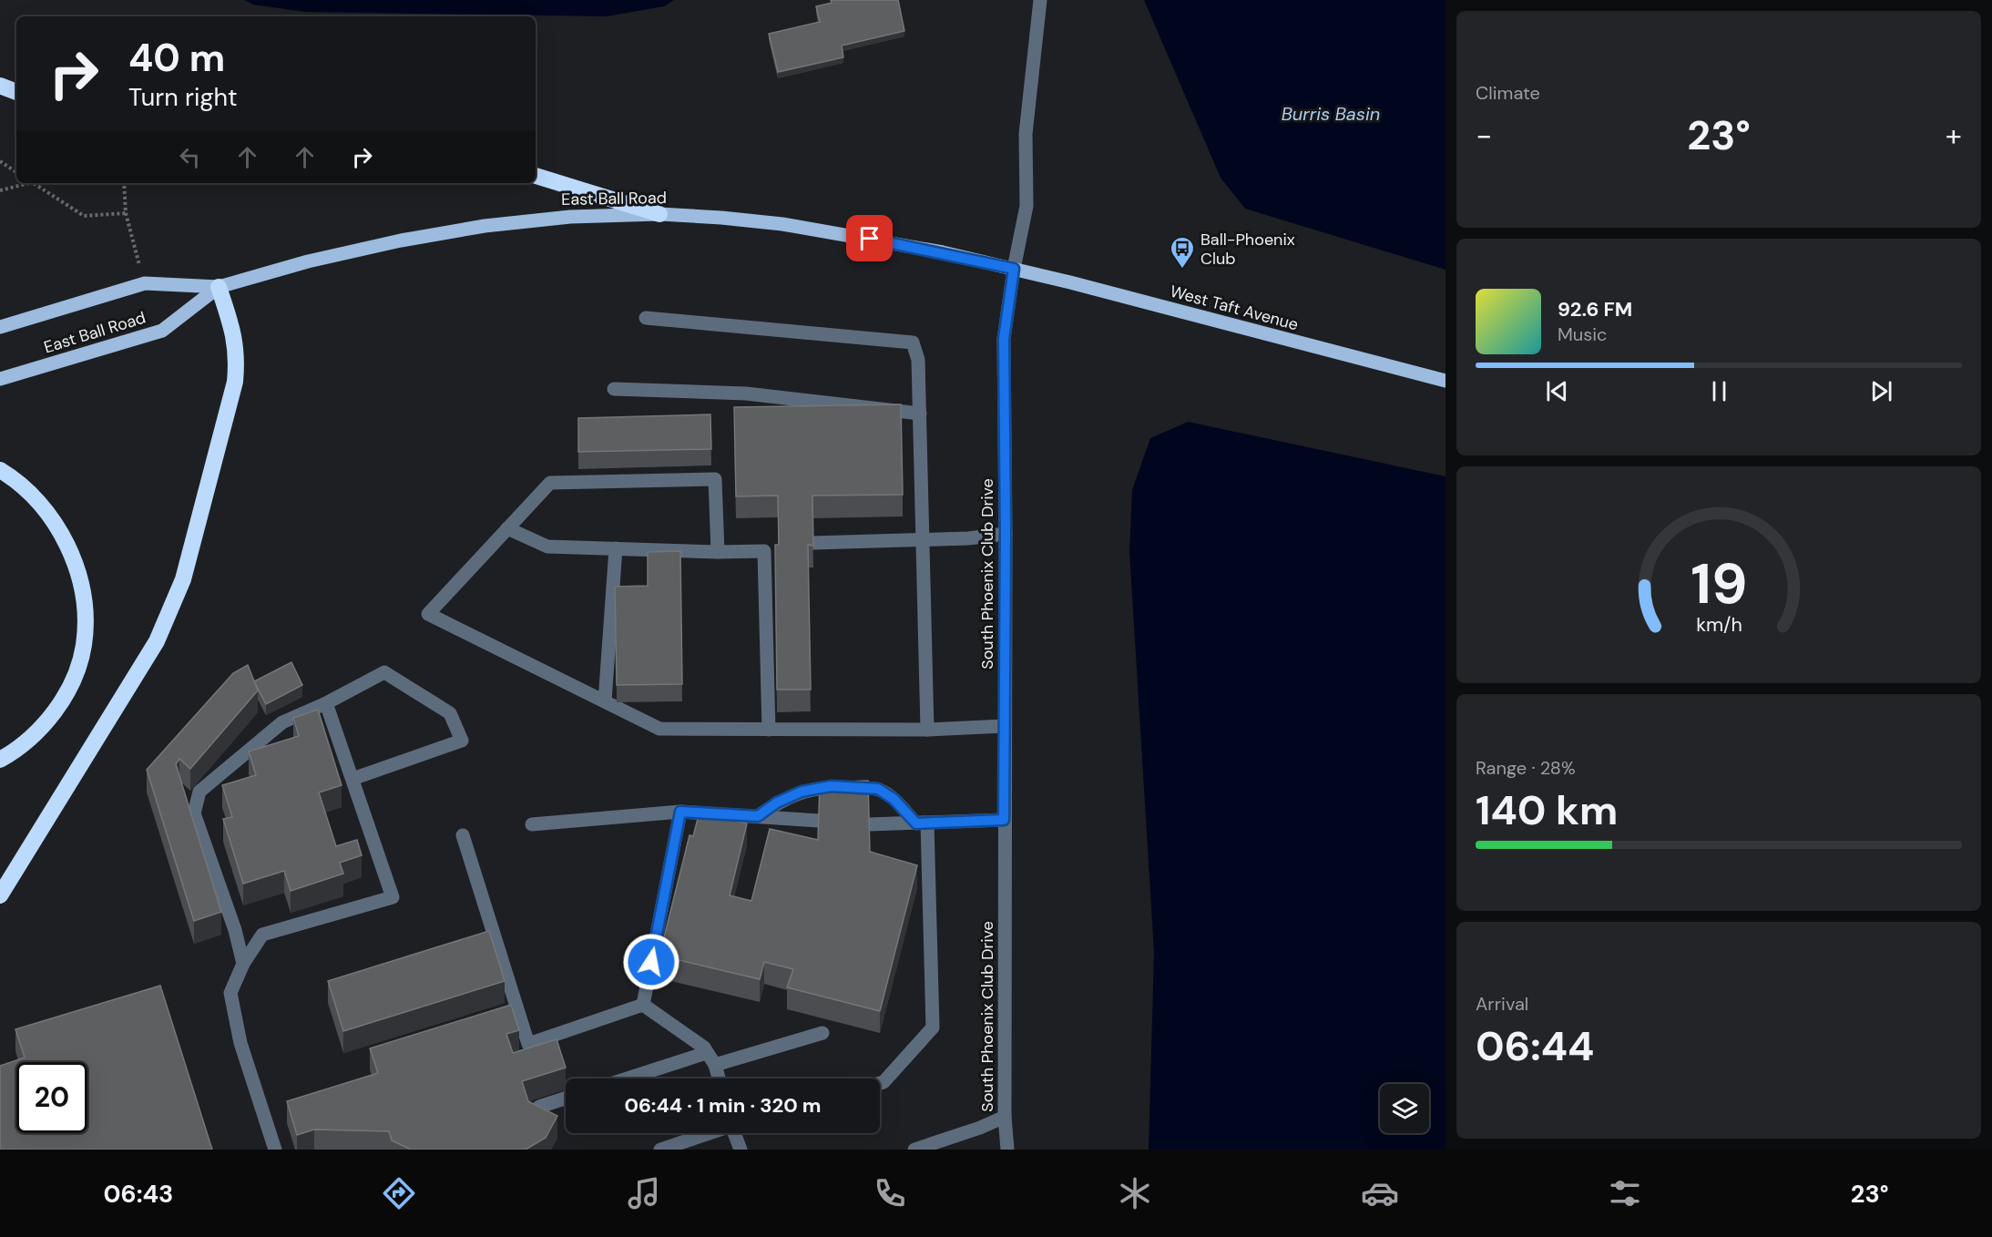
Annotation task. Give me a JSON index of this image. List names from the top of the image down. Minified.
{"streets":{"main road":["East Ball Road","West Taft Avenue"],"street":["South Phoenix Club Drive"]},"crossings":[["East Ball Road","West Taft Avenue"],["East Ball Road","South Phoenix Club Drive"],["West Taft Avenue","South Phoenix Club Drive"]],"water":["Burris Basin"],"places":{"bus stop":["Ball-Phoenix Club"]},"page":{"tile":["Climate",["Range · 28%","140 km"],["Arrival","06:44"]],"turn":["40 m","Turn right"],"heat":["−","23°","+"],"song":["92.6 FM","Music"],"limit":"20","trip":"06:44 · 1 min · 320 m","tabs":["06:43","23°"],"gauge":["19","km/h"]}}
